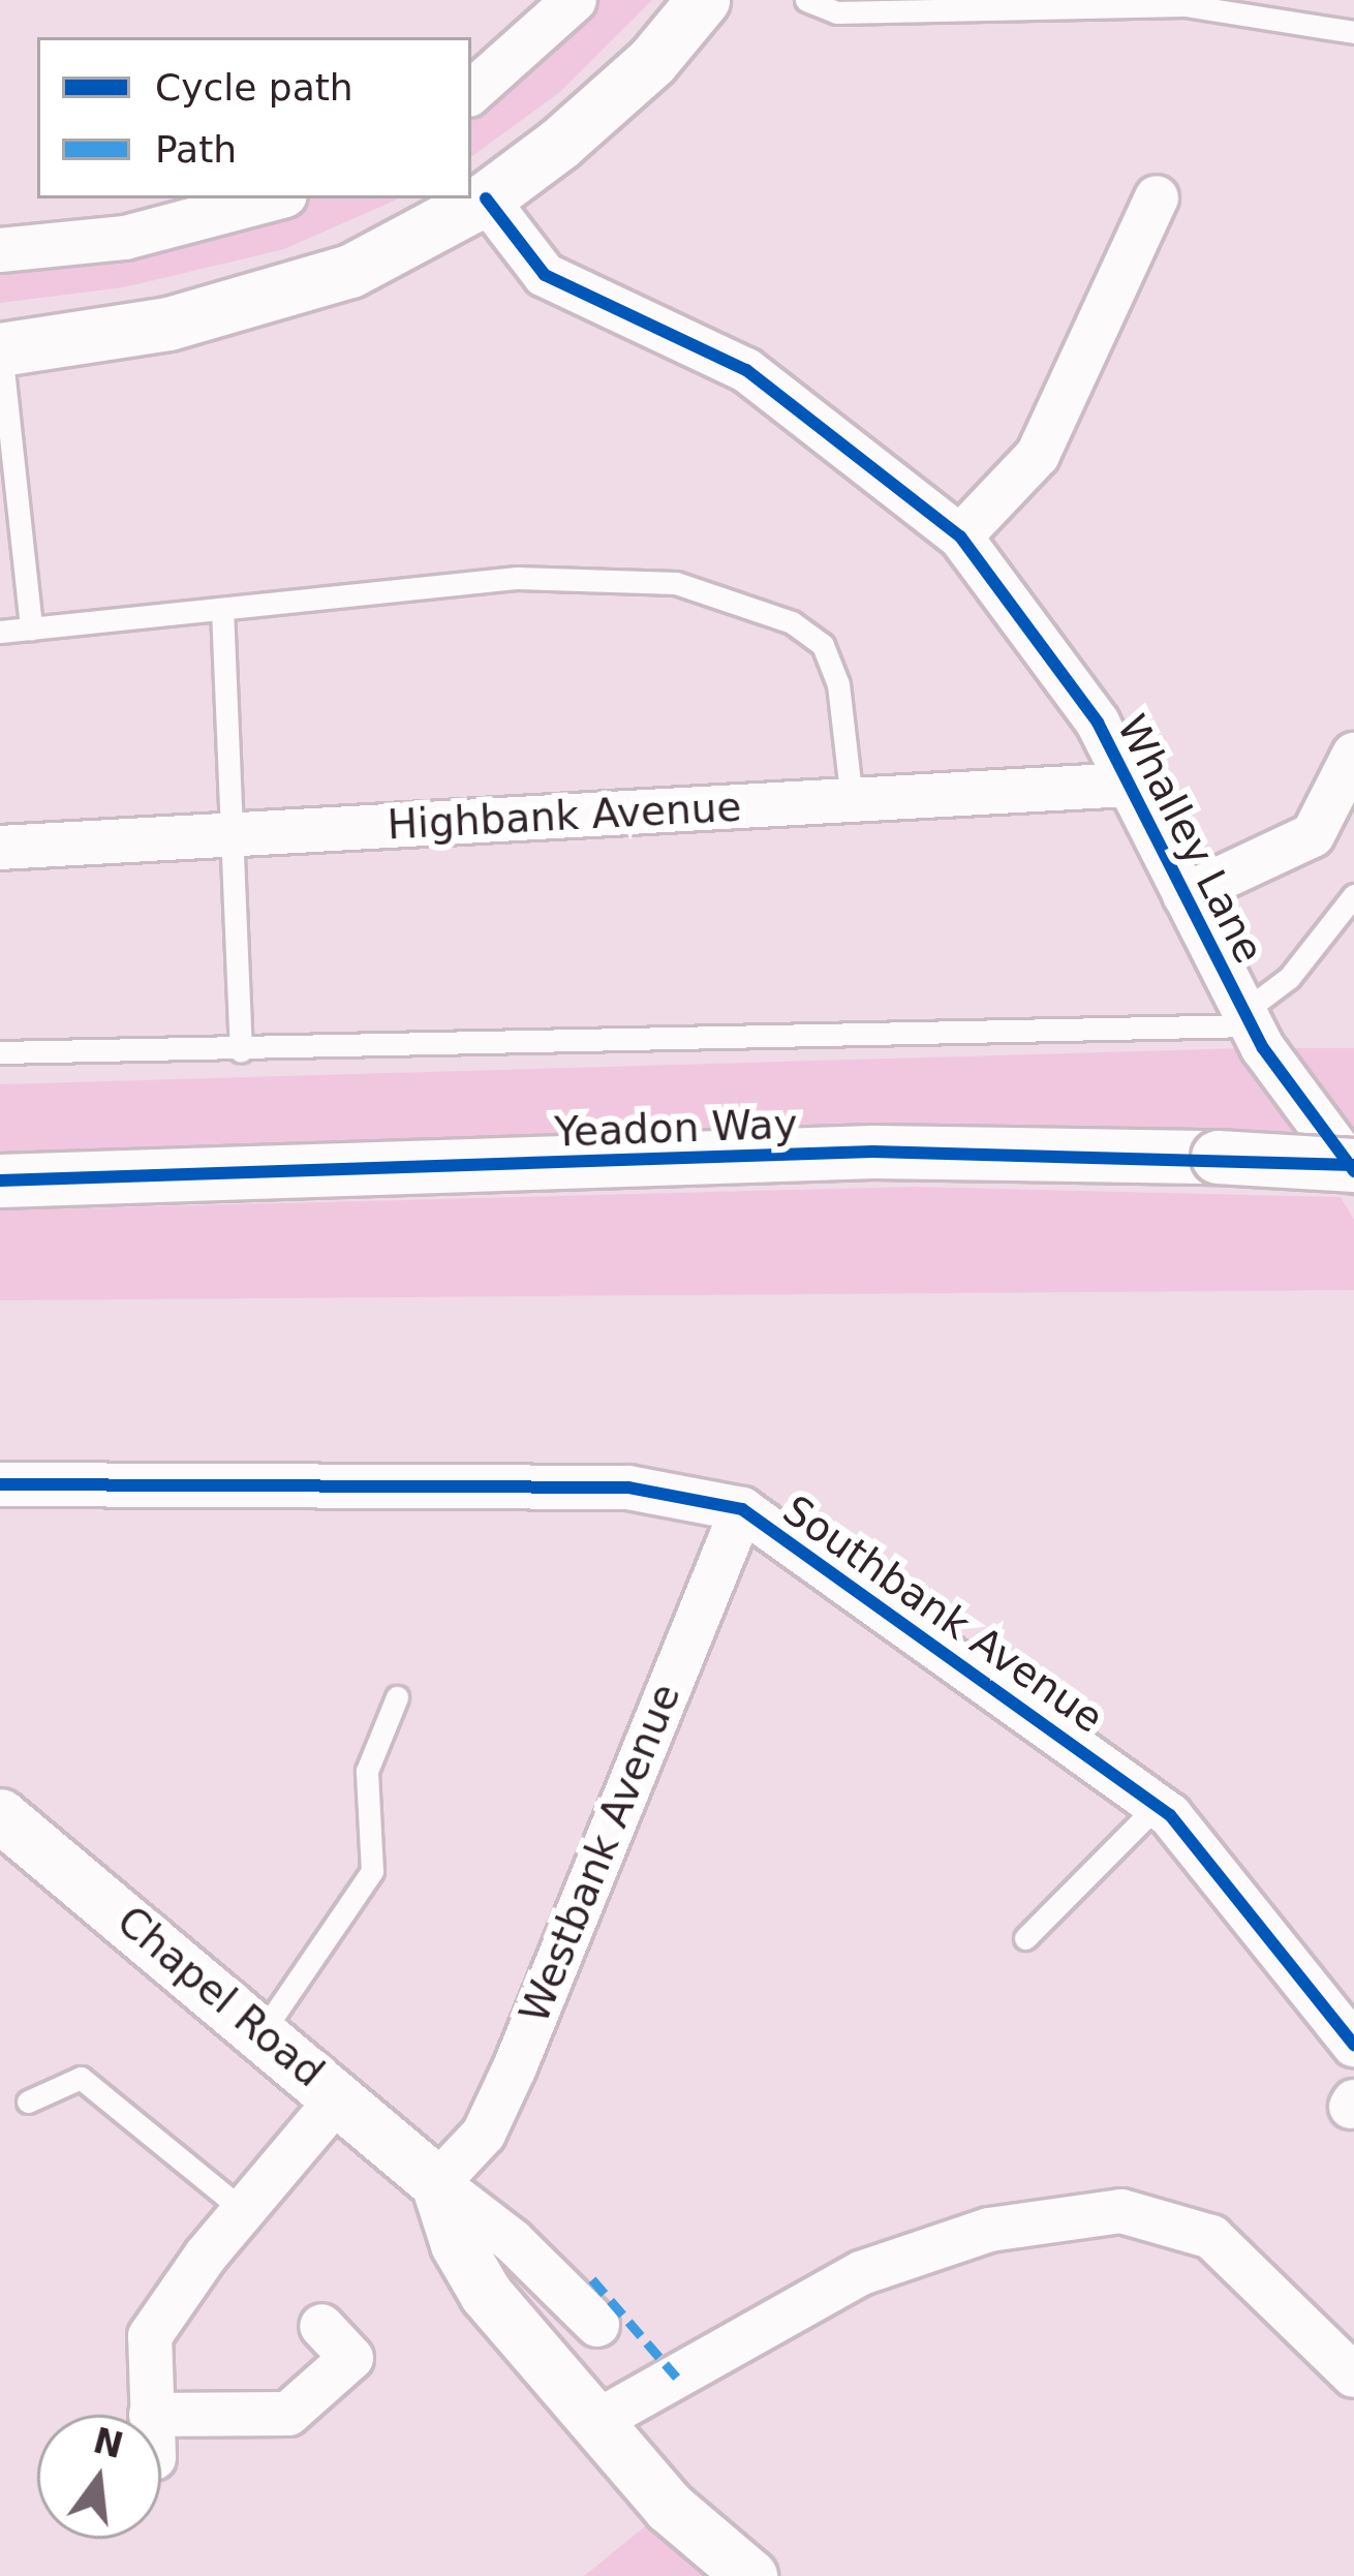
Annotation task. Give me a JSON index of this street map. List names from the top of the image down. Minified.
{"streets":{"street":["Highbank Avenue","Whalley Lane","Yeadon Way","Southbank Avenue","Westbank Avenue","Chapel Road"]},"crossings":[["Highbank Avenue","Whalley Lane"],["Whalley Lane","Yeadon Way"],["Southbank Avenue","Westbank Avenue"],["Westbank Avenue","Chapel Road"]],"legend":["Cycle path","Path"],"north":"top"}
